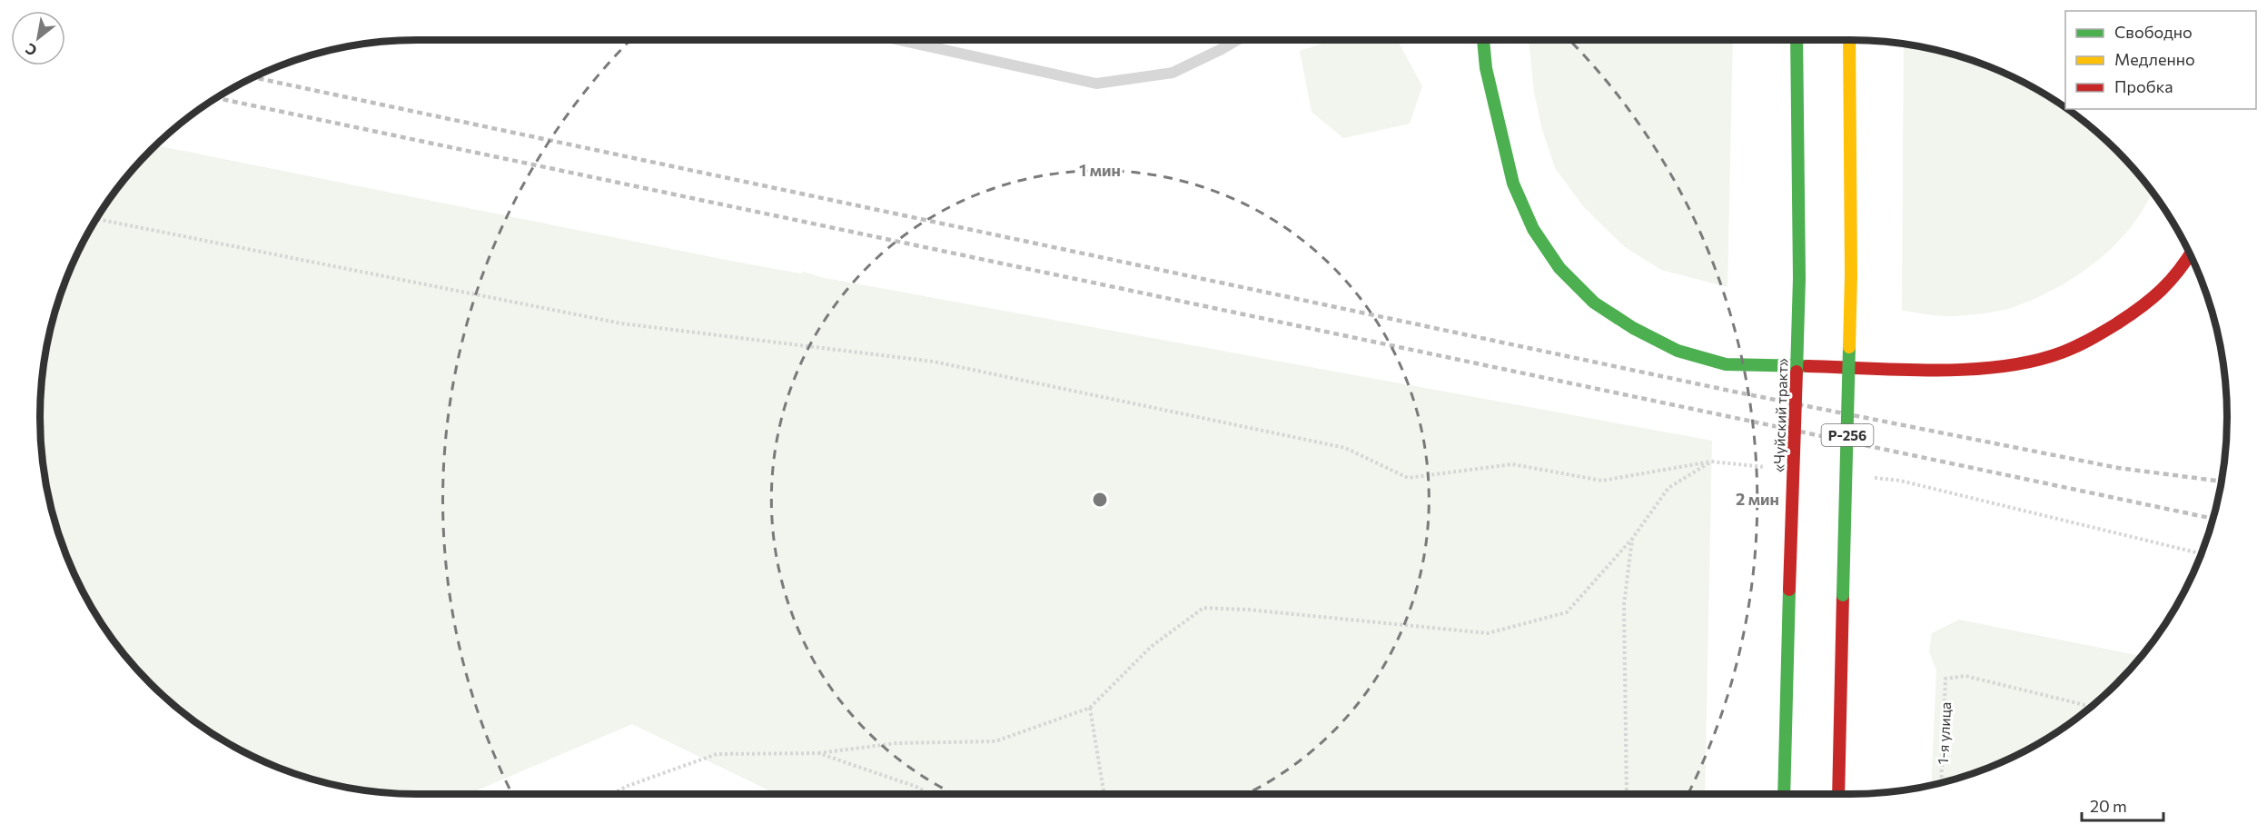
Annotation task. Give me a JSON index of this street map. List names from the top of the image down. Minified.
{"streets":{"highway":["«Чуйский тракт»","Р-256"],"path":["1-я улица"]},"legend":["Свободно","Медленно","Пробка"],"scale_bar":"20 m","north":"bottom left","rings":["1 мин","2 мин"]}
